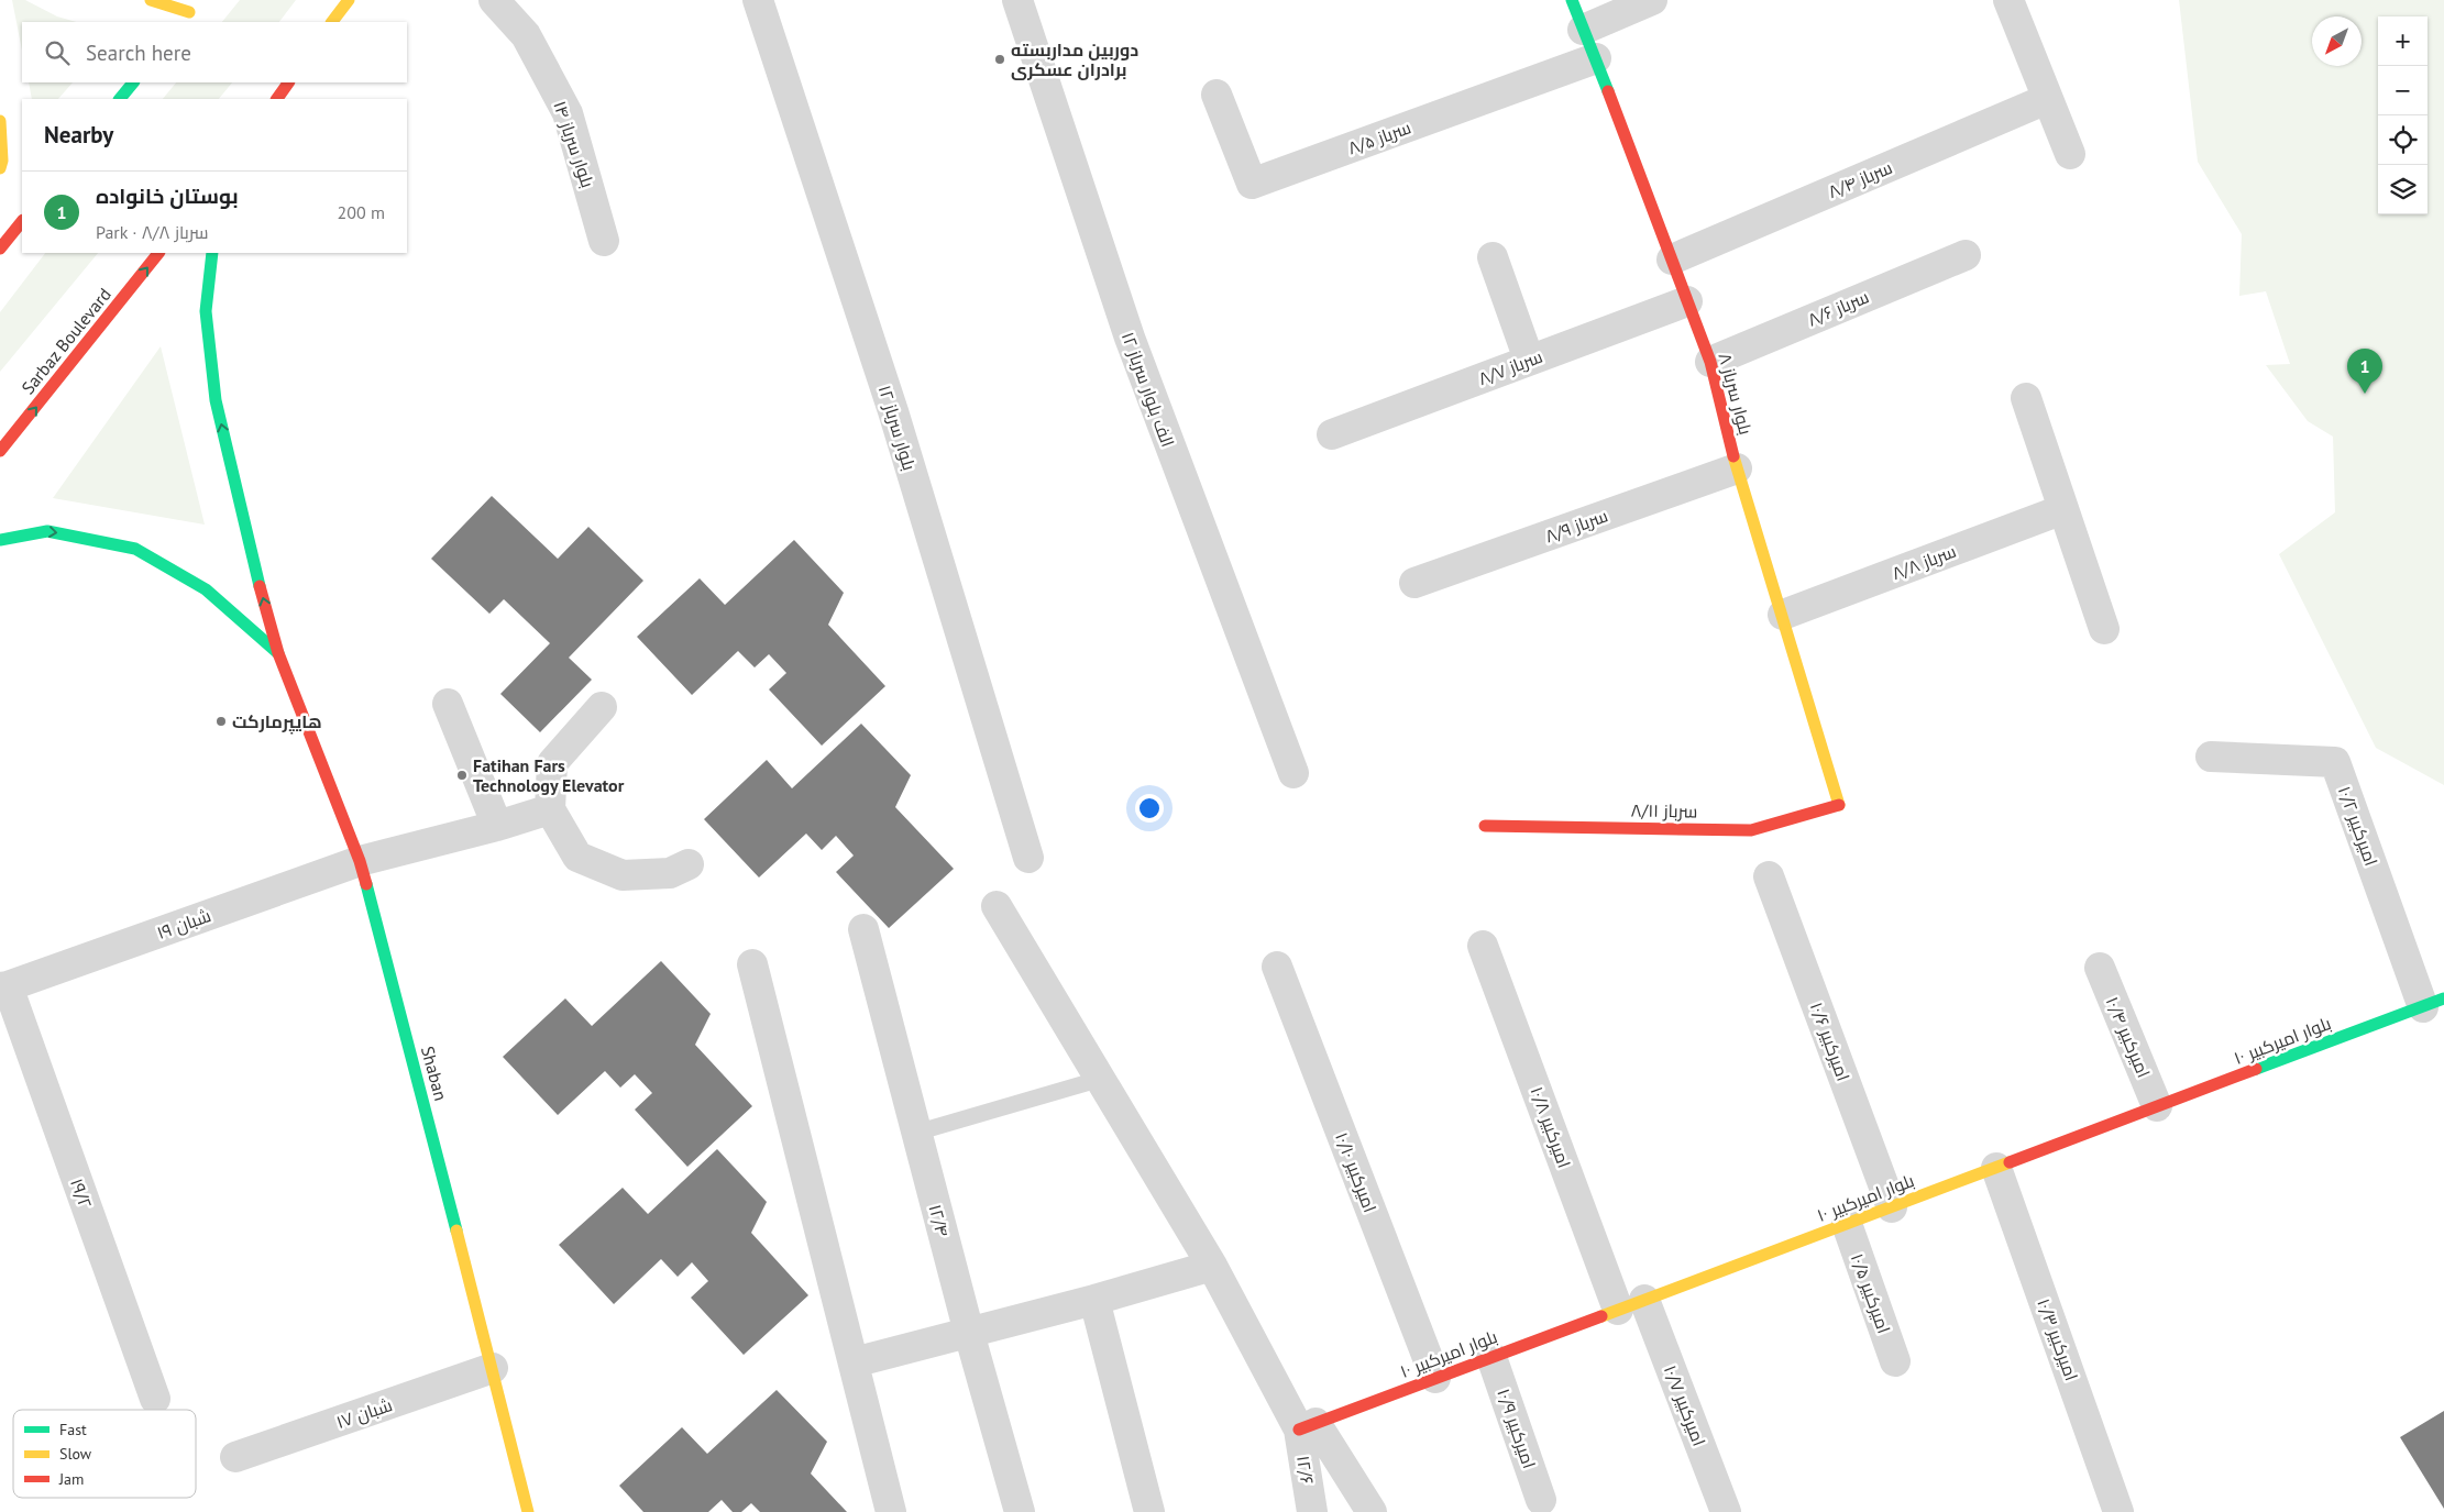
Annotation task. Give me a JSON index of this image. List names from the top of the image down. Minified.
{"streets":{"street":["۸/۵ سرباز","۱۴ بلوار سرباز","۸/۴ سرباز","۸/۶ سرباز","Sarbaz Boulevard","۸/۷ سرباز","۱۲ الف بلوار سرباز","۸ بلوار سرباز","۱۲ بلوار سرباز","۸/۹ سرباز","۸/۸ سرباز","۸/۱۱ سرباز","۱۰/۲ امیرکبیر","۱۹ شبان","۱۰/۴ امیرکبیر","۱۰ بلوار امیرکبیر","۱۰/۶ امیرکبیر","Shaban","۱۰/۸ امیرکبیر","۱۰/۱۰ امیرکبیر","۱۹/۲","۱۲/۴","۱۰/۵ امیرکبیر","۱۰/۳ امیرکبیر","۱۰/۷ امیرکبیر","۱۷ شبان","۱۰/۹ امیرکبیر","۱۲/۶"]},"crossings":[["۸/۵ سرباز","۸ بلوار سرباز"],["۸/۴ سرباز","۸ بلوار سرباز"],["۸/۶ سرباز","۸ بلوار سرباز"],["۸/۷ سرباز","۸ بلوار سرباز"],["۸ بلوار سرباز","۸/۹ سرباز"],["۸ بلوار سرباز","۸/۸ سرباز"],["۸ بلوار سرباز","۸/۱۱ سرباز"],["۱۰/۲ امیرکبیر","۱۰ بلوار امیرکبیر"],["۱۹ شبان","Shaban"],["۱۹ شبان","۱۹/۲"],["۱۰/۴ امیرکبیر","۱۰ بلوار امیرکبیر"],["۱۰ بلوار امیرکبیر","۱۰/۶ امیرکبیر"],["۱۰ بلوار امیرکبیر","۱۰/۸ امیرکبیر"],["۱۰ بلوار امیرکبیر","۱۰/۱۰ امیرکبیر"],["۱۰ بلوار امیرکبیر","۱۰/۵ امیرکبیر"],["۱۰ بلوار امیرکبیر","۱۰/۳ امیرکبیر"],["۱۰ بلوار امیرکبیر","۱۰/۷ امیرکبیر"],["۱۰ بلوار امیرکبیر","۱۰/۹ امیرکبیر"],["۱۰ بلوار امیرکبیر","۱۲/۶"],["Shaban","۱۷ شبان"],["۱۰/۸ امیرکبیر","۱۰/۷ امیرکبیر"]],"one_way":["Sarbaz Boulevard"],"places":["دوربین مداربسته برادران عسکری","هایپرمارکت","Fatihan Fars Technology Elevator"],"legend":["Fast","Slow","Jam"],"north":"bottom left","page":{"map_buttons":["+","−"],"search":"Search here","heading":"Nearby","list":[{"mark":"1","name":"بوستان خانواده","note":"Park · ۸/۸ سرباز","value":"200 m"}],"pins":"1"}}
